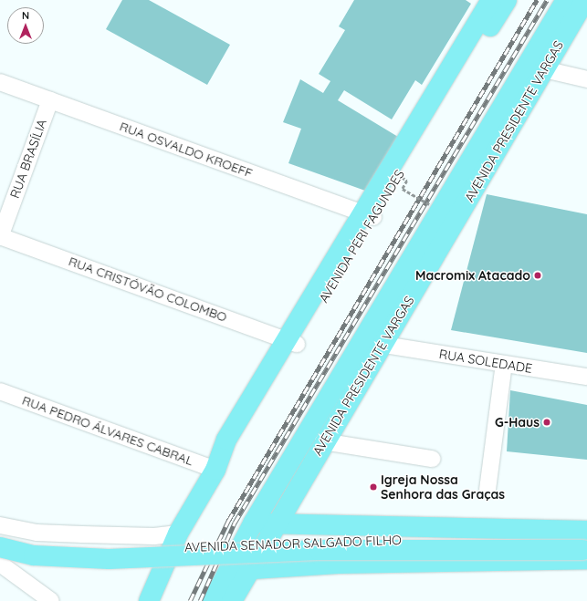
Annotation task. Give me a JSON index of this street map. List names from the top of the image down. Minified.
{"streets":{"main road":["AVENIDA PRESIDENTE VARGAS","AVENIDA PERI FAGUNDES","AVENIDA SENADOR SALGADO FILHO"],"street":["RUA OSVALDO KROEFF","RUA BRASÍLIA","RUA CRISTÓVÃO COLOMBO","RUA SOLEDADE","RUA PEDRO ÁLVARES CABRAL"]},"crossings":[["AVENIDA PRESIDENTE VARGAS","RUA SOLEDADE"],["RUA OSVALDO KROEFF","RUA BRASÍLIA"],["RUA OSVALDO KROEFF","AVENIDA PERI FAGUNDES"],["RUA BRASÍLIA","RUA CRISTÓVÃO COLOMBO"],["AVENIDA PERI FAGUNDES","RUA CRISTÓVÃO COLOMBO"],["AVENIDA PERI FAGUNDES","RUA PEDRO ÁLVARES CABRAL"]],"places":["Macromix Atacado","G-Haus","Igreja Nossa Senhora das Graças"],"north":"top"}
